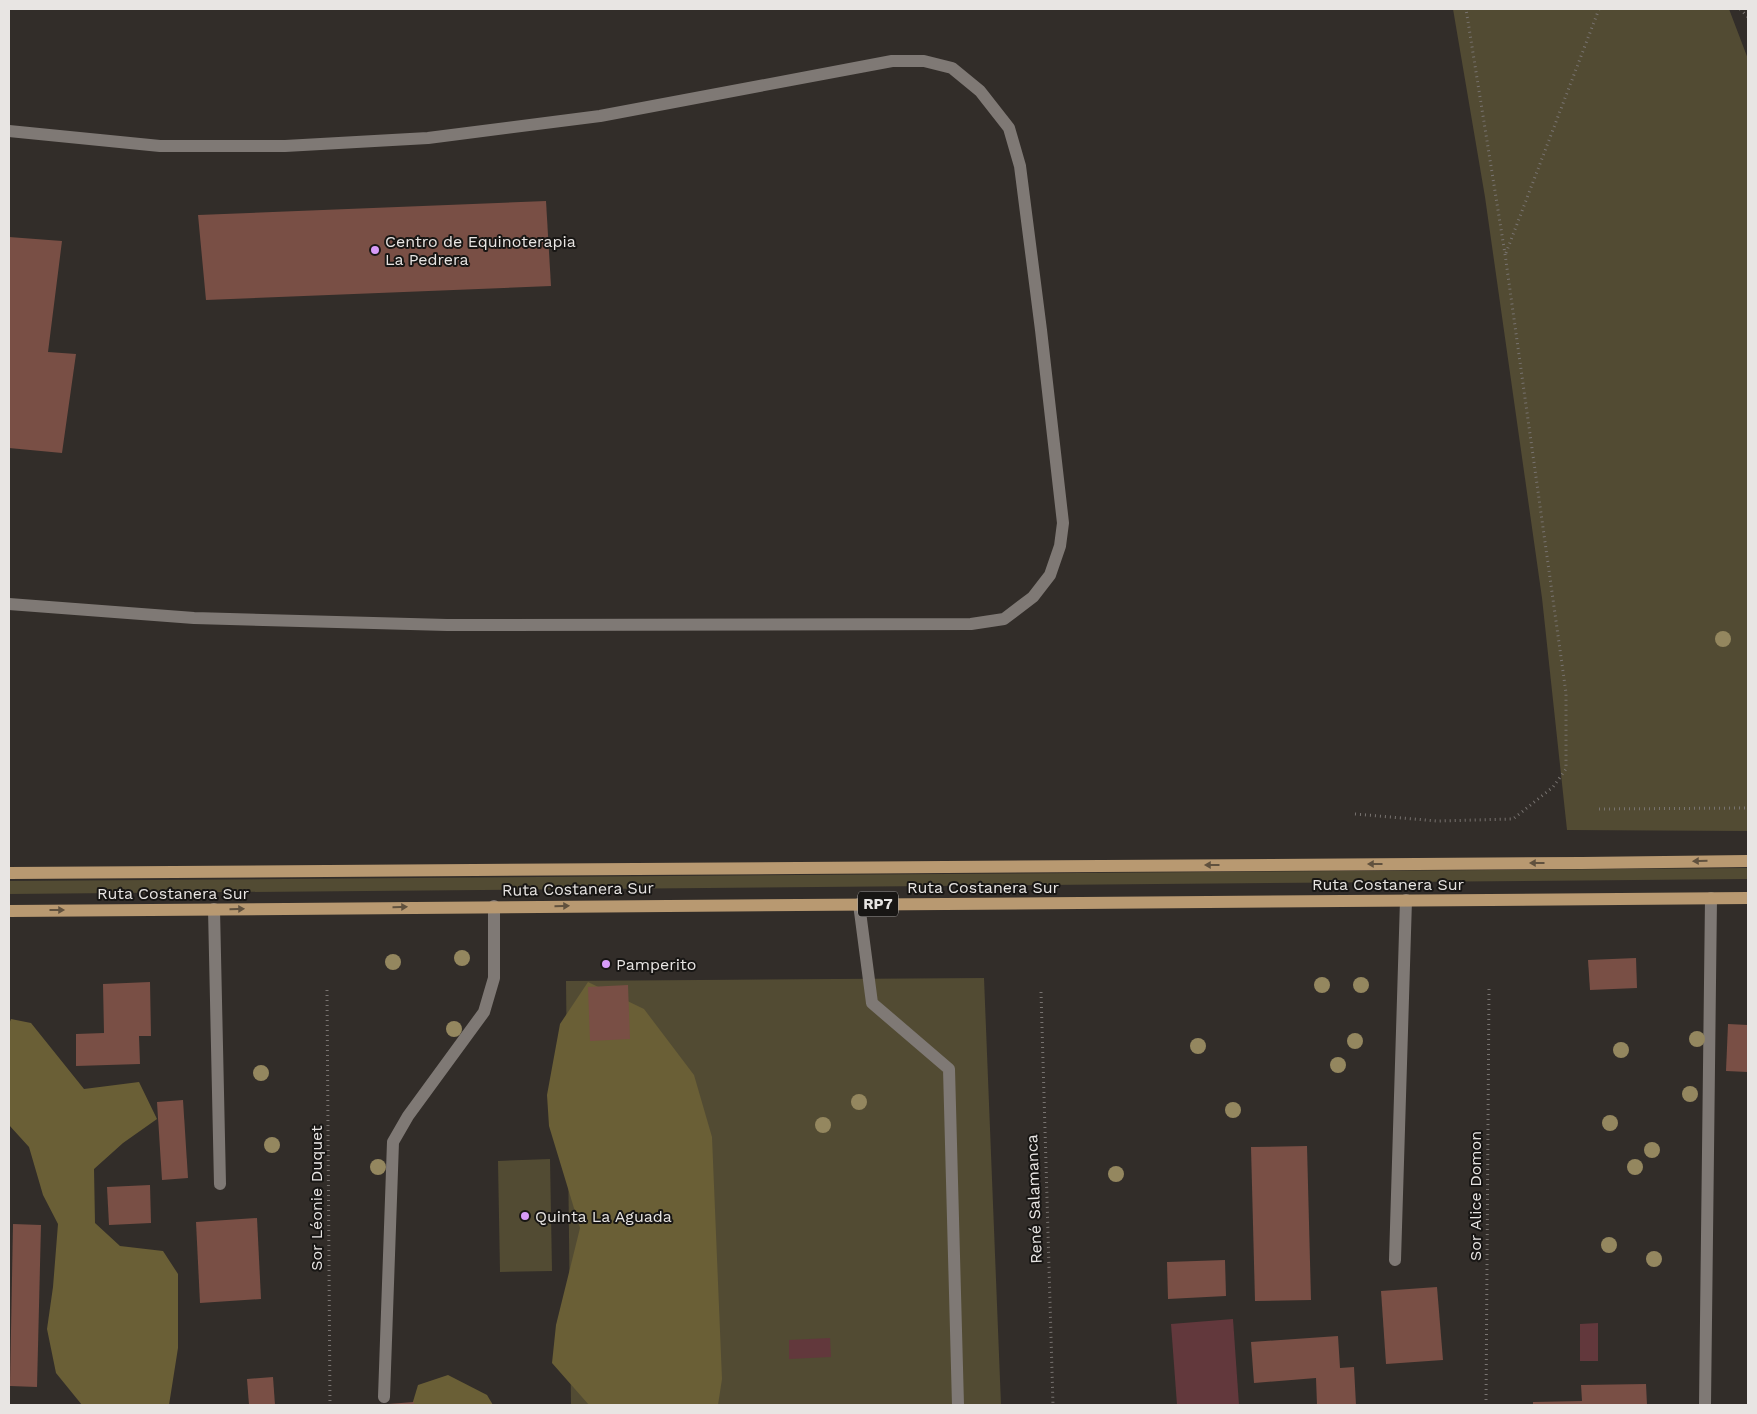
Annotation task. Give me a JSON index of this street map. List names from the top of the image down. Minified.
{"streets":{"main road":["Ruta Costanera Sur","RP7"],"path":["Sor Alice Domon","Sor Léonie Duquet","René Salamanca"]},"places":["Centro de Equinoterapia La Pedrera","Pamperito","Quinta La Aguada"]}
